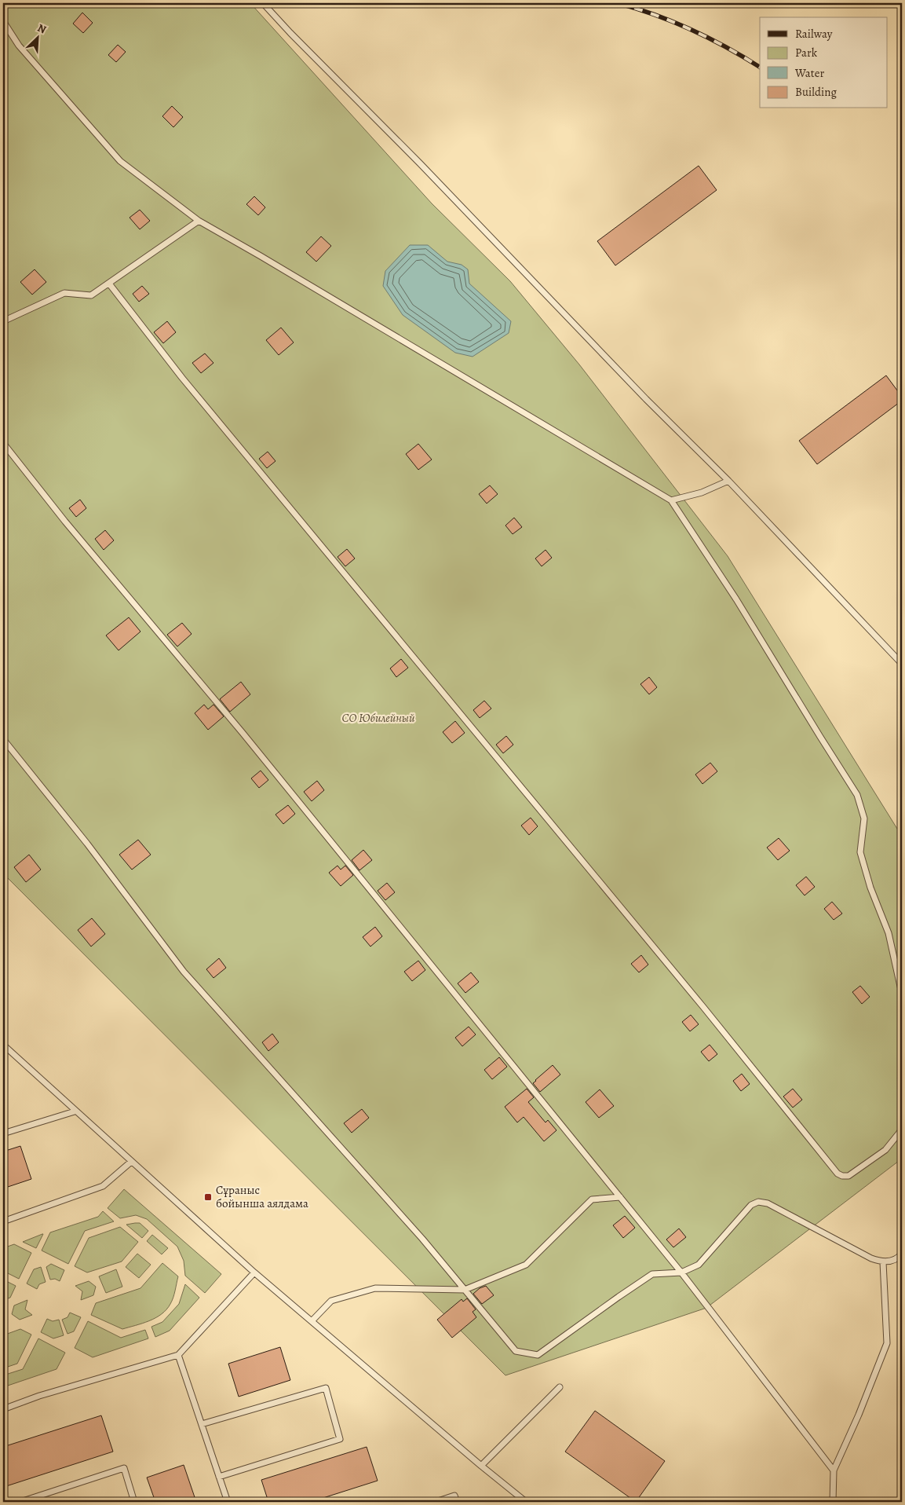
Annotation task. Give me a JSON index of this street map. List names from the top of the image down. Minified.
{"parks":["СО Юбилейный"],"places":{"transit":["Сұраныс бойынша аялдама"]},"legend":["Railway","Park","Water","Building"],"north":"top right"}
